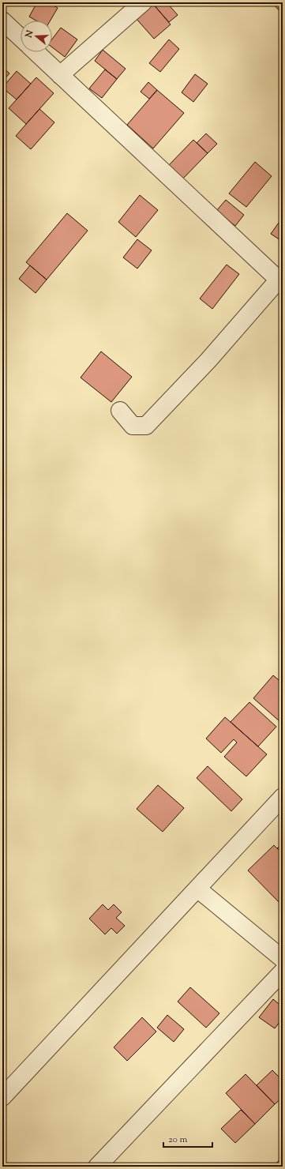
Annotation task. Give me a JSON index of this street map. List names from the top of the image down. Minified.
{"scale_bar":"20 m","north":"left"}
